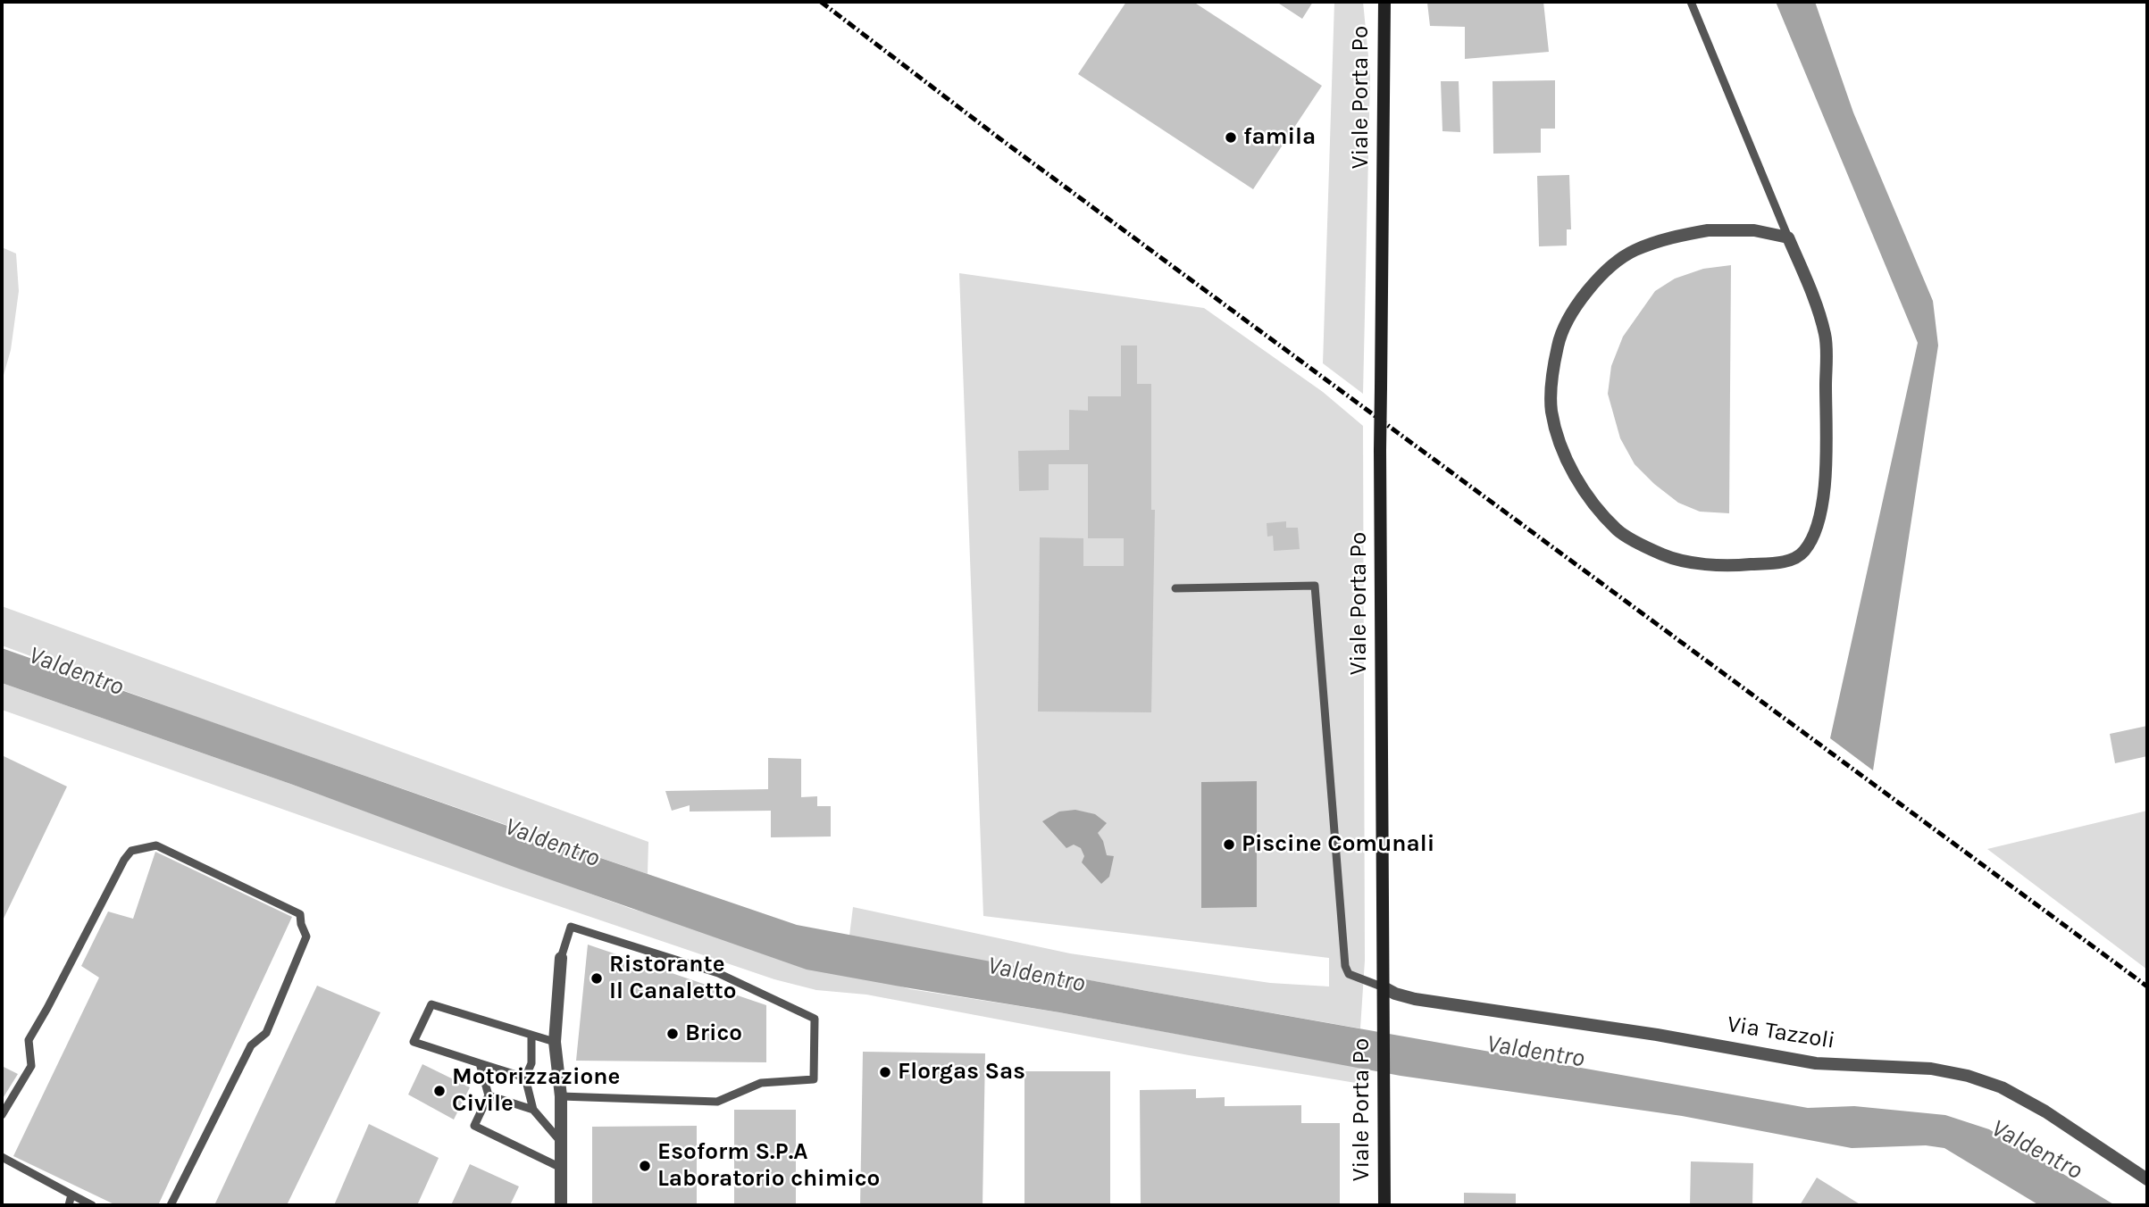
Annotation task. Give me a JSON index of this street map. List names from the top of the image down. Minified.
{"streets":{"main road":["Viale Porta Po"],"street":["Via Tazzoli"]},"crossings":[["Viale Porta Po","Via Tazzoli"]],"water":["Valdentro"],"places":["famila","Piscine Comunali","Ristorante Il Canaletto","Brico","Florgas Sas","Motorizzazione Civile","Esoform S.P.A Laboratorio chimico"]}
